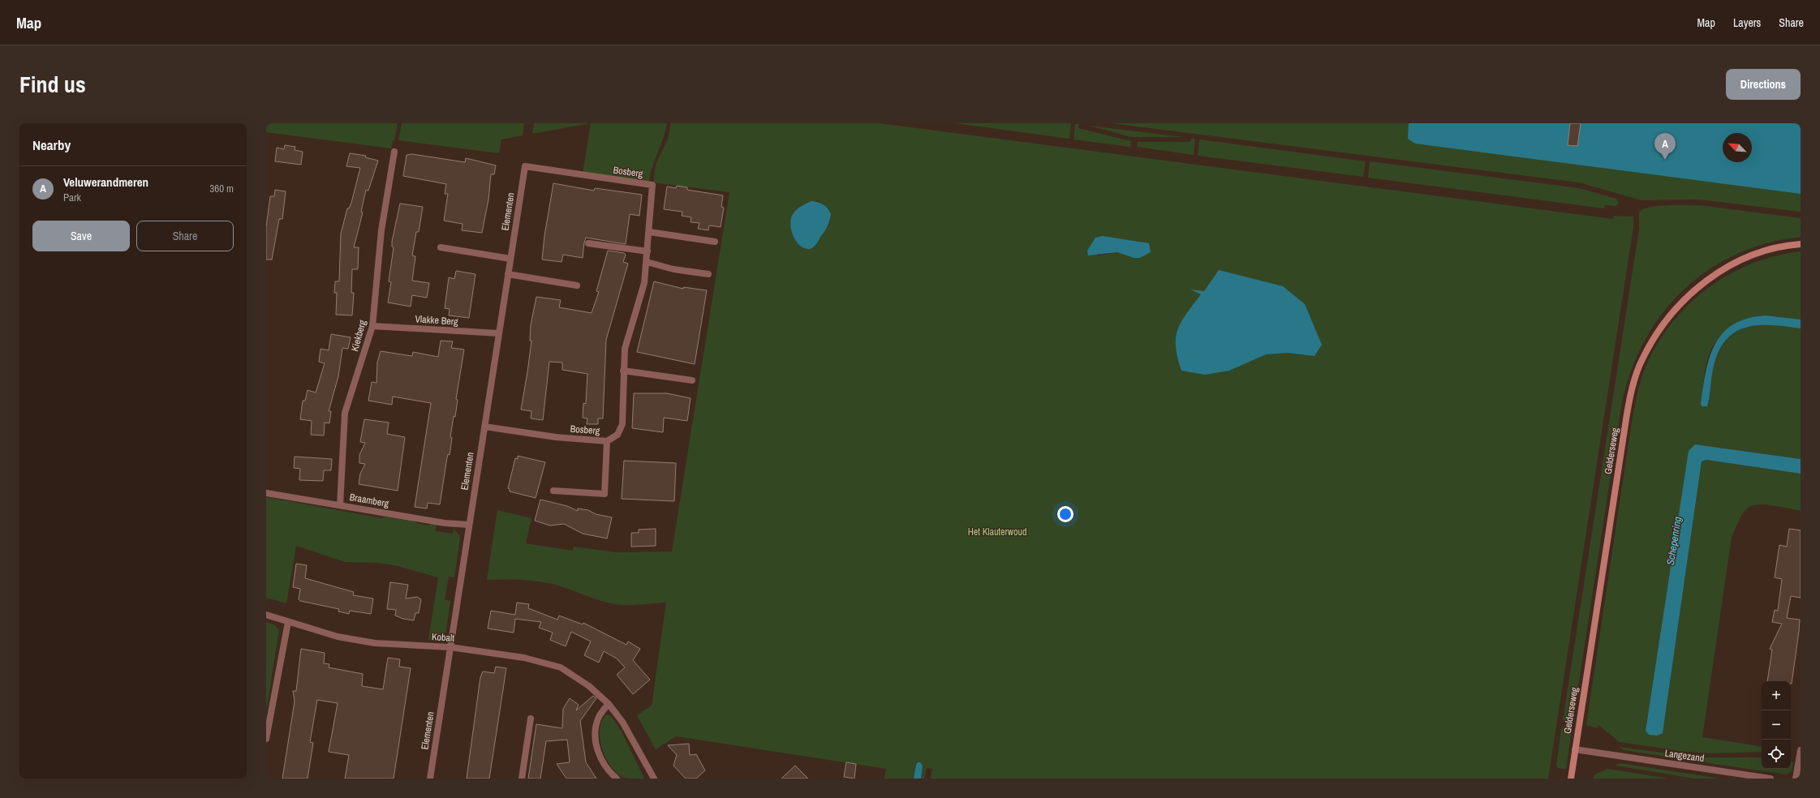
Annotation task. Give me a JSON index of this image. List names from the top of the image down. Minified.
{"streets":{"street":["Bosberg","Elementen","Vlakke Berg","Kiekberg","Gelderseweg","Braamberg","Kobalt","Langezand"]},"crossings":[["Bosberg","Elementen"],["Elementen","Vlakke Berg"],["Elementen","Braamberg"],["Elementen","Kobalt"],["Vlakke Berg","Kiekberg"],["Kiekberg","Braamberg"],["Gelderseweg","Langezand"]],"water":["Schepenring"],"parks":["Het Klauterwoud"],"north":"top left","page":{"header":"Map","nav":["Map","Layers","Share"],"title":"Find us","buttons":["Directions",["Save","Share"]],"heading":"Nearby","pins":"A","list":[{"mark":"A","name":"Veluwerandmeren","note":"Park","value":"360 m"}],"map_buttons":["+","−"]}}
